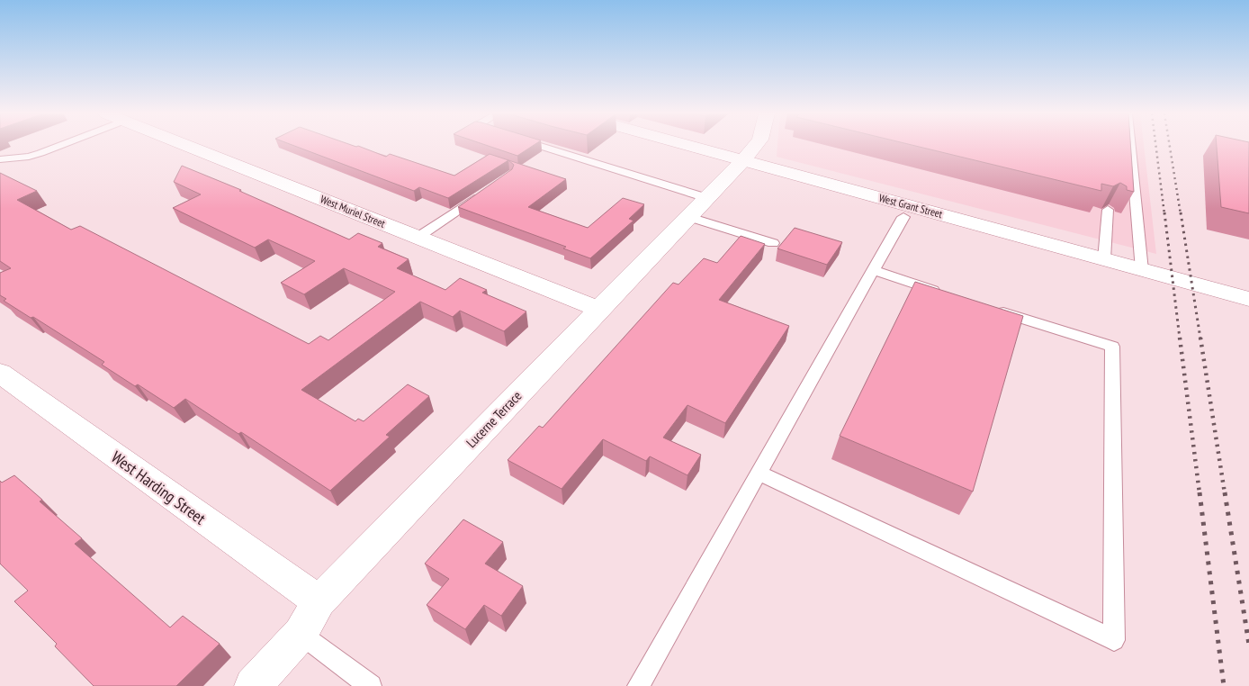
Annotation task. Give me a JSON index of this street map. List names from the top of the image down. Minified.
{"streets":{"street":["West Grant Street","West Muriel Street","Lucerne Terrace","West Harding Street"]},"crossings":[["West Grant Street","Lucerne Terrace"],["West Muriel Street","Lucerne Terrace"],["Lucerne Terrace","West Harding Street"]]}
